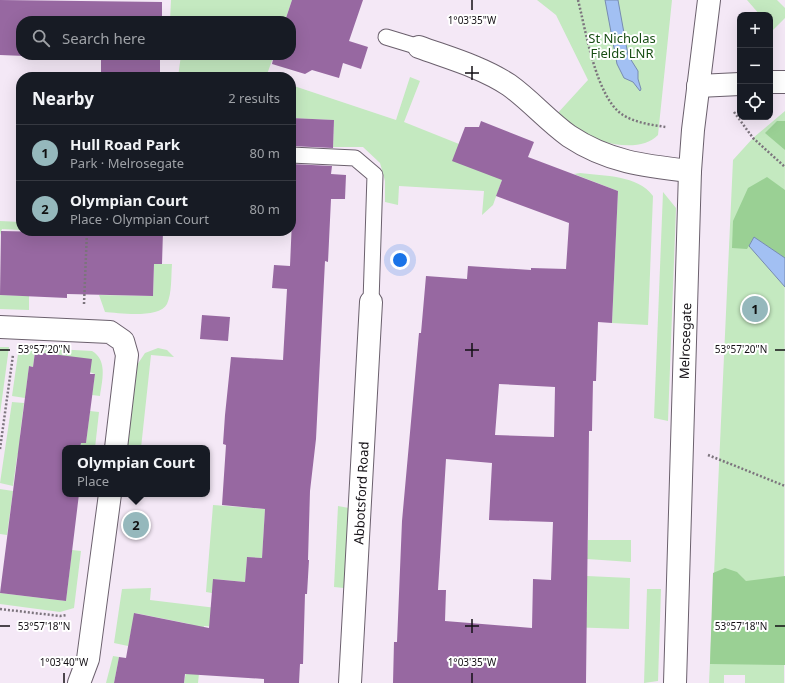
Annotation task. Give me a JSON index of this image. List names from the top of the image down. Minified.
{"streets":{"street":["Melrosegate","Abbotsford Road"]},"parks":["St Nicholas Fields LNR"],"page":{"map_buttons":["+","−"],"search":"Search here","heading":["Nearby","2 results"],"list":[{"mark":"1","name":"Hull Road Park","note":"Park · Melrosegate","value":"80 m"},{"mark":"2","name":"Olympian Court","note":"Place · Olympian Court","value":"80 m"}],"pins":["1","2"],"popup":["Olympian Court","Place"]},"coordinates":["1°03'35\"W","53°57'20\"N","53°57'18\"N","1°03'40\"W"]}
